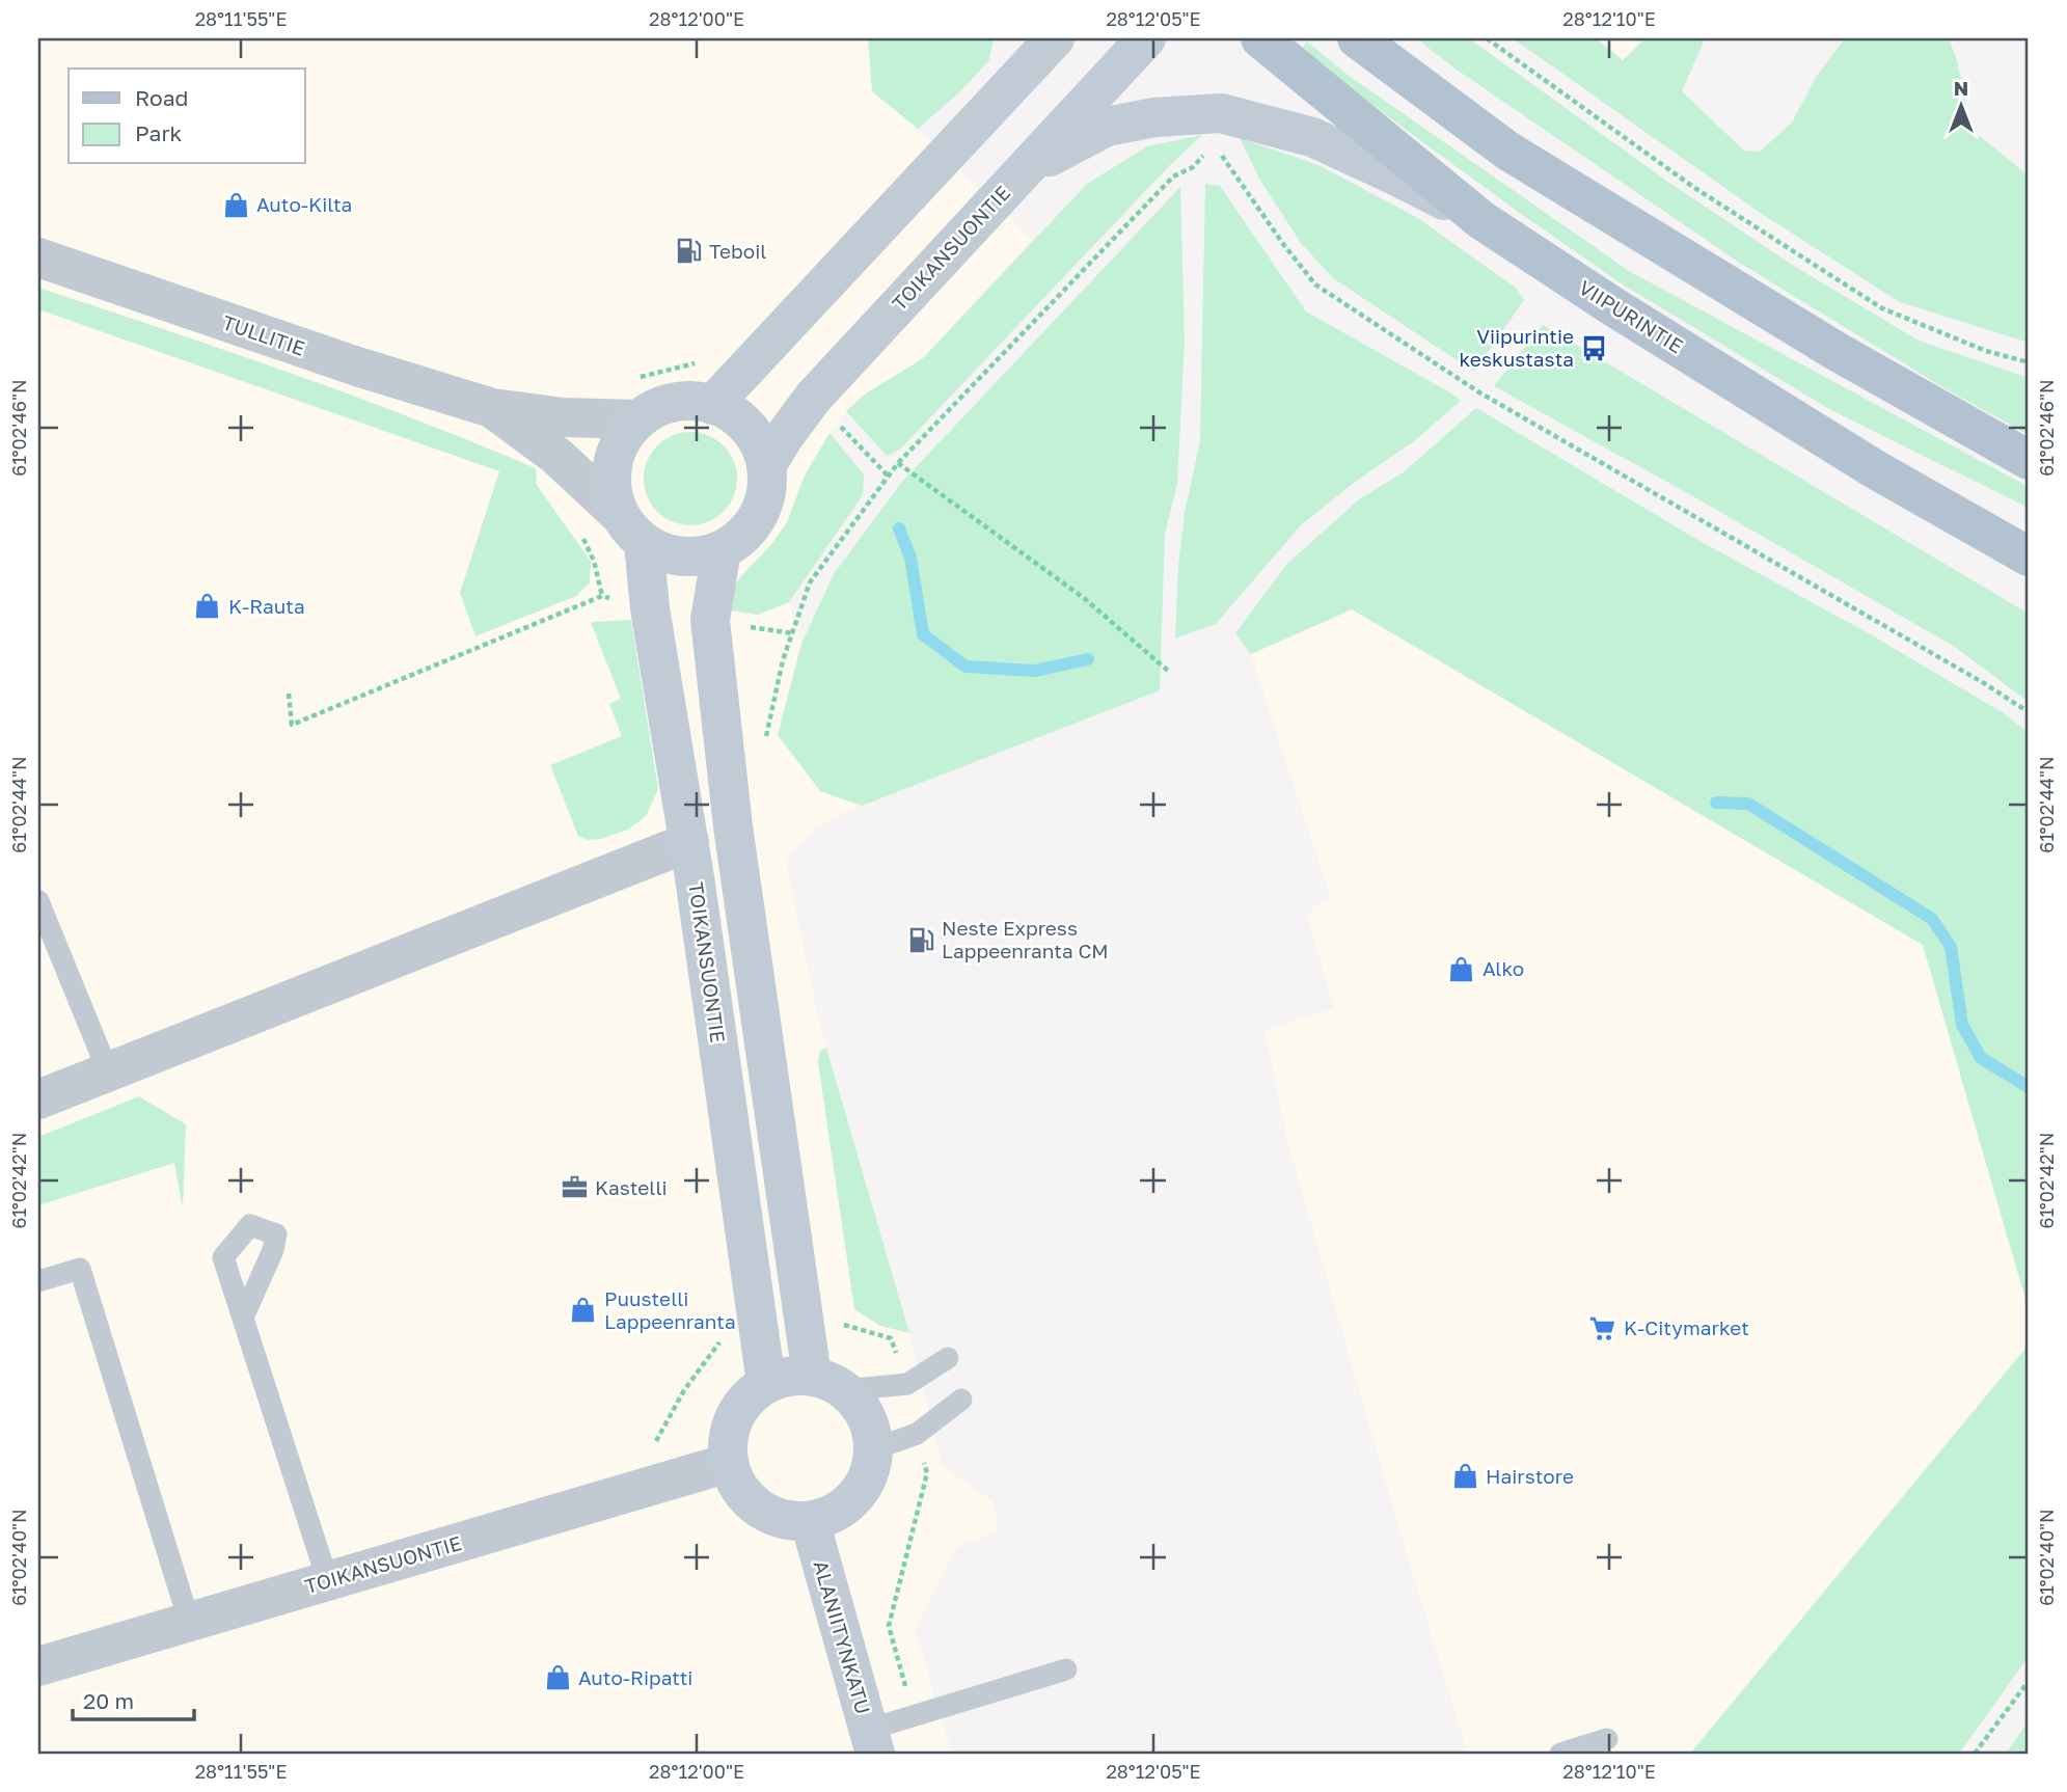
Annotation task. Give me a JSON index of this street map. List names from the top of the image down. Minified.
{"streets":{"main road":["TOIKANSUONTIE","VIIPURINTIE","ALANIITYNKATU"],"street":["TULLITIE"]},"crossings":[["TOIKANSUONTIE","TULLITIE"],["TOIKANSUONTIE","ALANIITYNKATU"]],"places":{"shop":["Auto-Kilta","K-Rauta","Alko","Puustelli Lappeenranta","Hairstore","Auto-Ripatti"],"fuel station":["Teboil","Neste Express Lappeenranta CM"],"bus stop":["Viipurintie keskustasta"],"office":["Kastelli"],"supermarket":["K-Citymarket"]},"legend":["Road","Park"],"scale_bar":"20 m","north":"top","coordinates":["28°11'55\"E","28°12'00\"E","28°12'05\"E","28°12'10\"E","61°02'46\"N","61°02'44\"N","61°02'42\"N","61°02'40\"N"]}
